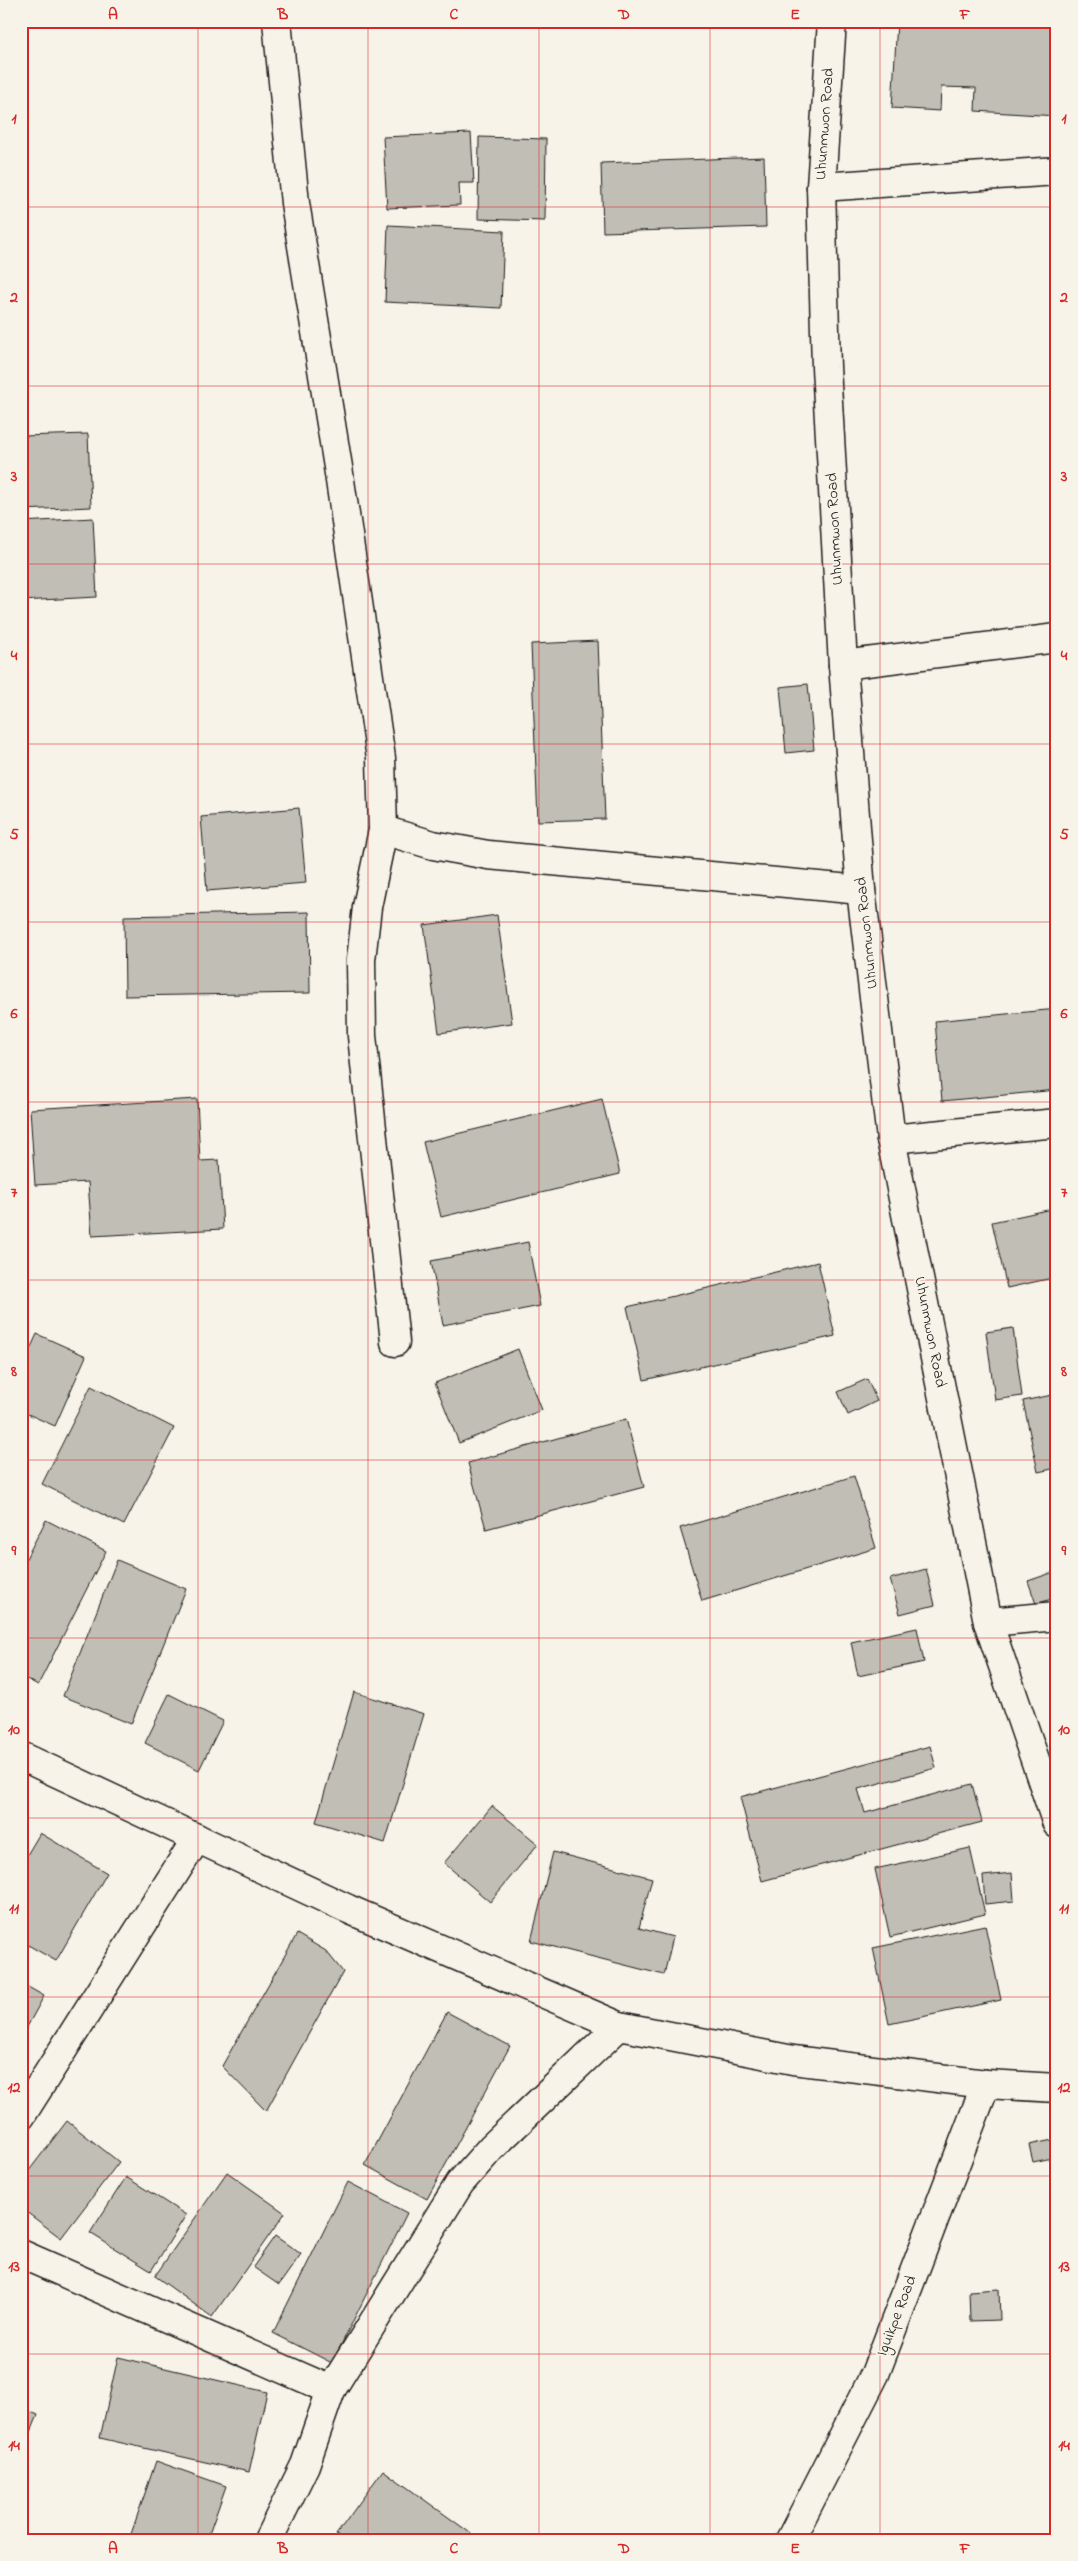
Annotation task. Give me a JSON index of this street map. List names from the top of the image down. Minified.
{"streets":{"street":["Uhunmwon Road","Iguikpe Road"]},"grid":{"columns":["A","B","C","D","E","F"],"rows":["1","2","3","4","5","6","7","8","9","10","11","12","13","14"]}}
